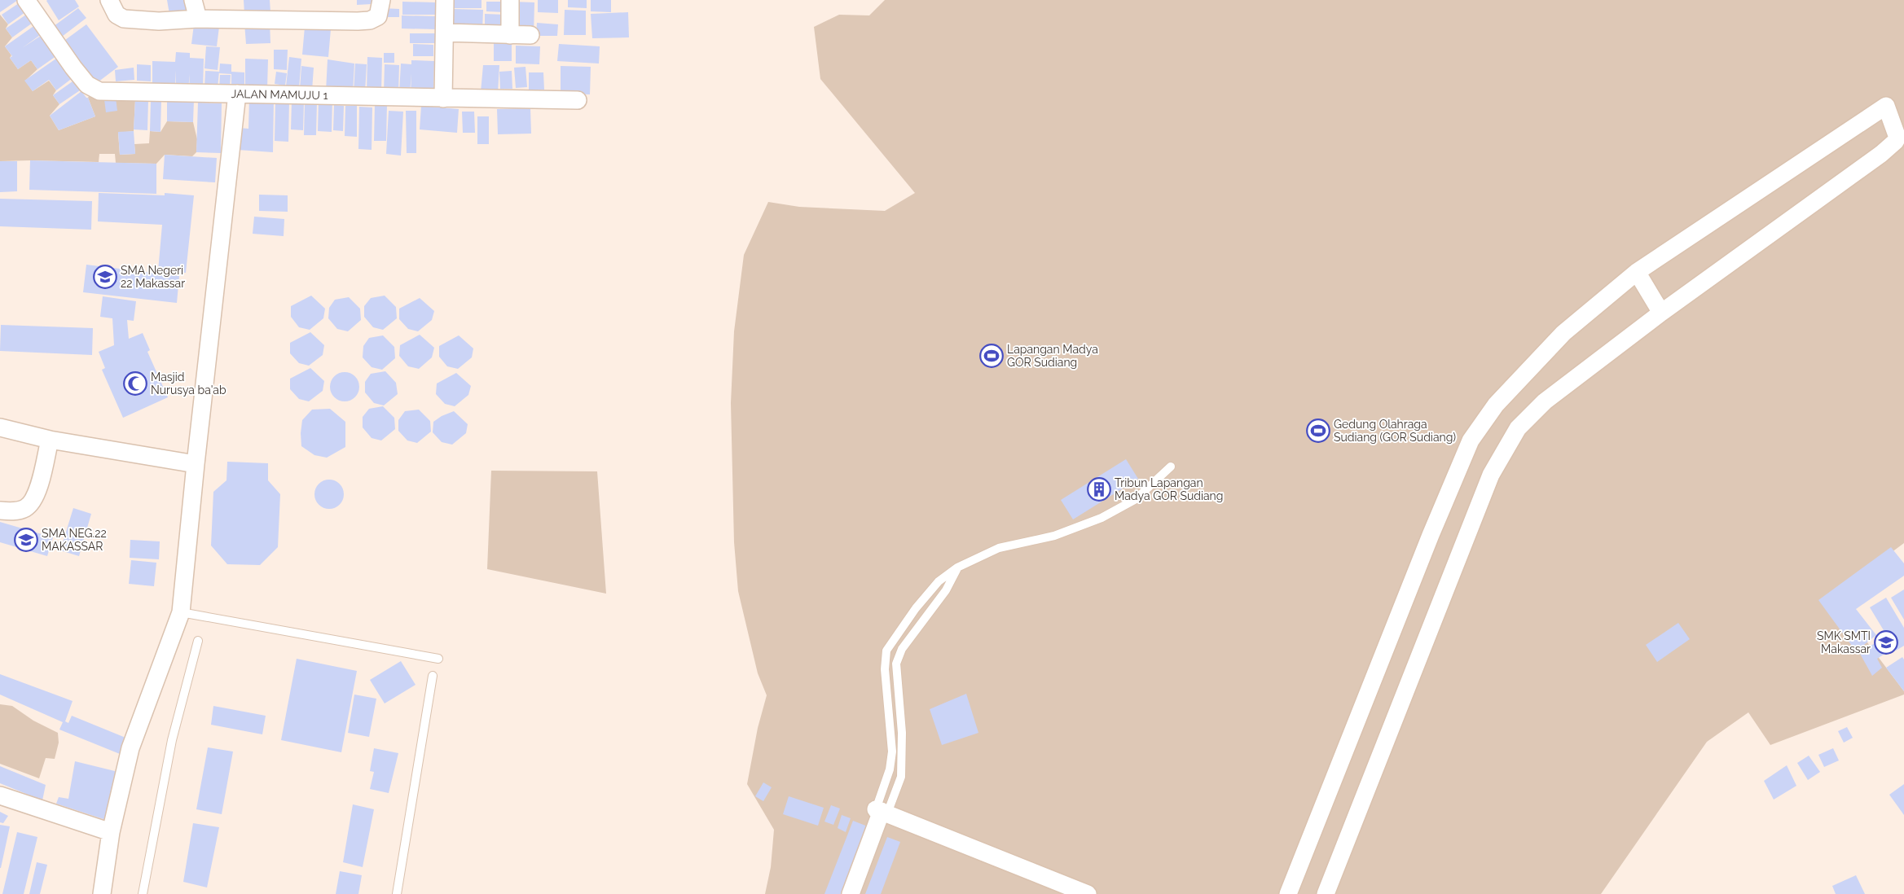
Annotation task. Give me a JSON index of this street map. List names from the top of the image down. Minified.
{"streets":{"street":["JALAN MAMUJU 1"]},"places":{"school or university":["SMA Negeri 22 Makassar","SMA NEG.22 MAKASSAR","SMK SMTI Makassar"],"sports":["Lapangan Madya GOR Sudiang","Gedung Olahraga Sudiang (GOR Sudiang)"],"mosque":["Masjid Nurusya ba'ab"],"building":["Tribun Lapangan Madya GOR Sudiang"]}}
